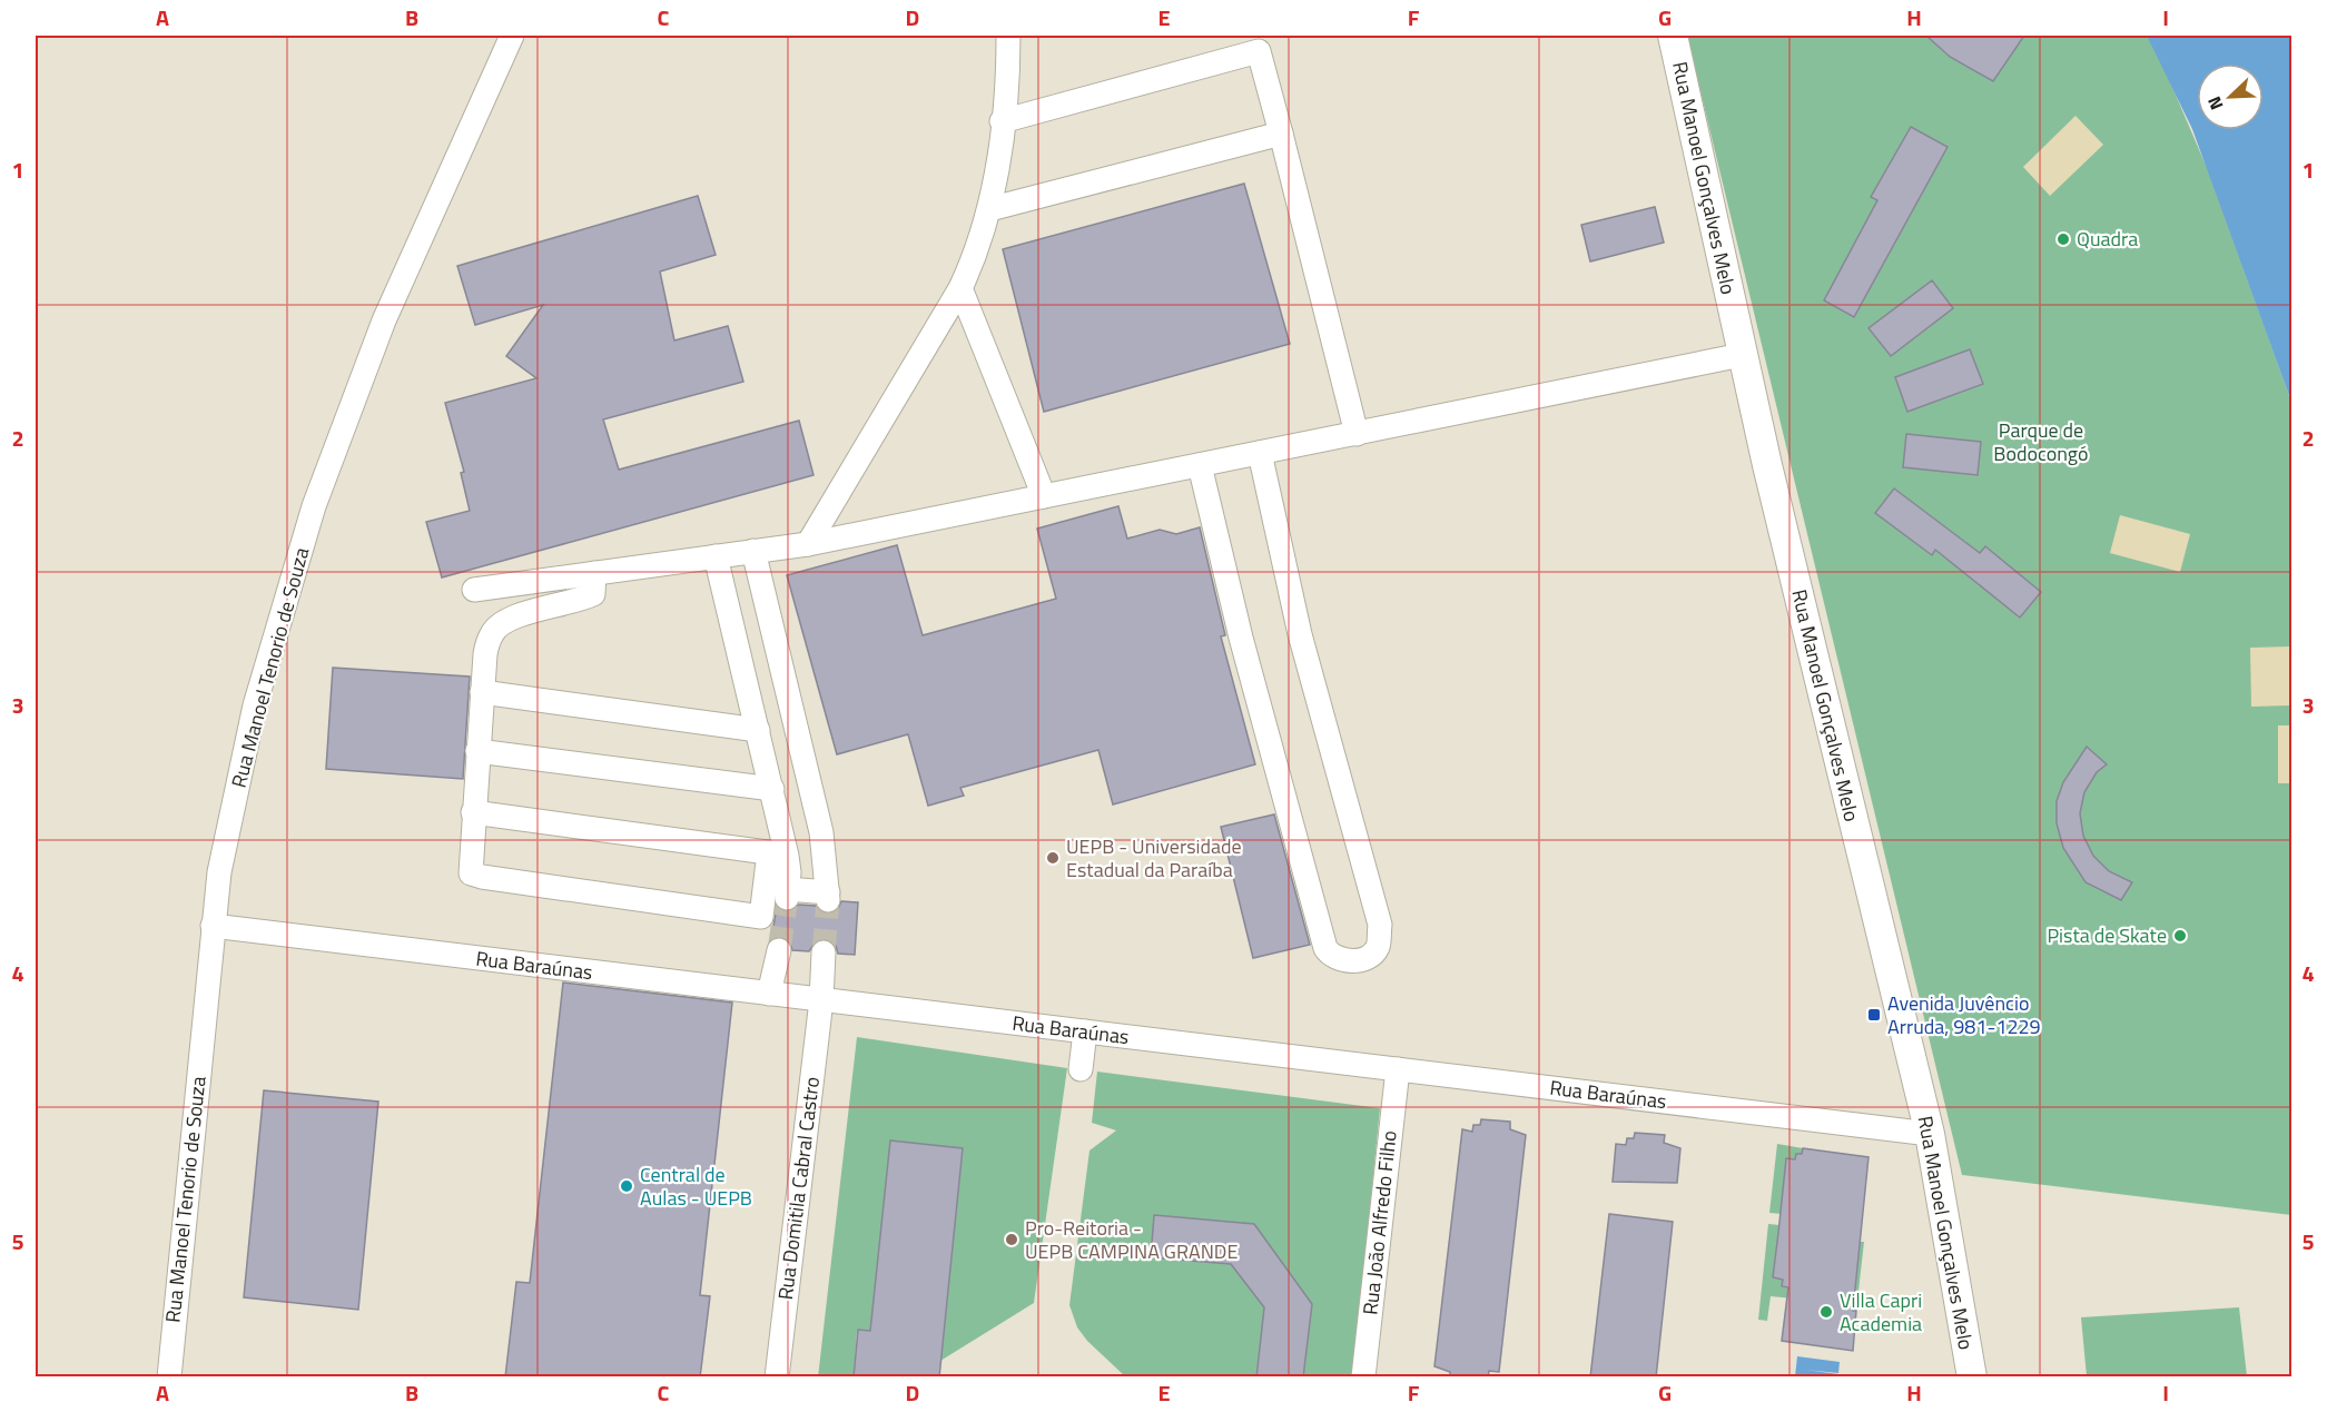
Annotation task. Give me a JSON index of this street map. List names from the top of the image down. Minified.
{"streets":{"street":["Rua Manoel Gonçalves Melo","Rua Manoel Tenorio de Souza","Rua Baraúnas","Rua Domitila Cabral Castro","Rua João Alfredo Filho"]},"crossings":[["Rua Manoel Gonçalves Melo","Rua Baraúnas"],["Rua Manoel Tenorio de Souza","Rua Baraúnas"],["Rua Baraúnas","Rua Domitila Cabral Castro"],["Rua Baraúnas","Rua João Alfredo Filho"]],"parks":["Parque de Bodocongó"],"places":{"other":["Quadra","UEPB - Universidade Estadual da Paraíba","Pista de Skate","Central de Aulas - UEPB","Pro-Reitoria - UEPB CAMPINA GRANDE","Villa Capri Academia"],"transit":["Avenida Juvêncio Arruda, 981-1229"]},"north":"bottom left","grid":{"columns":["A","B","C","D","E","F","G","H","I"],"rows":["1","2","3","4","5"]}}
